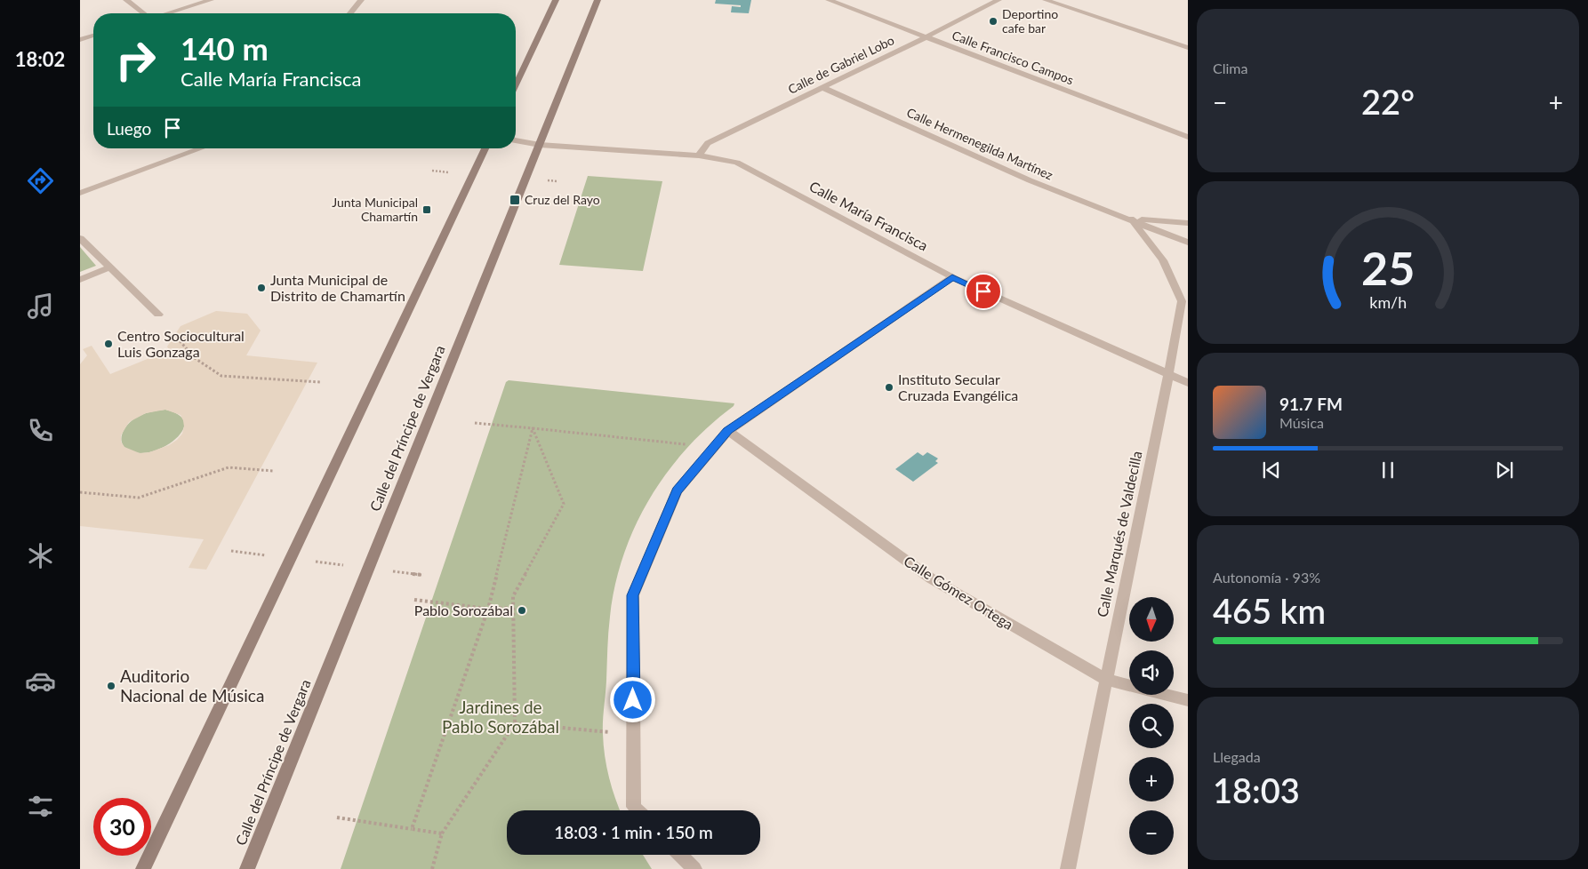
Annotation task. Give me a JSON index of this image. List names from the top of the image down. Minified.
{"streets":{"main road":["Calle del Príncipe de Vergara"],"street":["Calle Francisco Campos","Calle de Gabriel Lobo","Calle Hermenegilda Martínez","Calle María Francisca","Calle Marqués de Valdecilla","Calle Gómez Ortega"]},"crossings":[["Calle Francisco Campos","Calle de Gabriel Lobo"],["Calle de Gabriel Lobo","Calle Hermenegilda Martínez"],["Calle de Gabriel Lobo","Calle María Francisca"],["Calle Hermenegilda Martínez","Calle Marqués de Valdecilla"],["Calle María Francisca","Calle del Príncipe de Vergara"],["Calle María Francisca","Calle Marqués de Valdecilla"],["Calle Marqués de Valdecilla","Calle Gómez Ortega"]],"parks":["Jardines de Pablo Sorozábal"],"places":{"other":["Deportino cafe bar","Junta Municipal de Distrito de Chamartín","Centro Sociocultural Luis Gonzaga","Instituto Secular Cruzada Evangélica","Pablo Sorozábal","Auditorio Nacional de Música"],"transit":["Cruz del Rayo","Junta Municipal Chamartín"]},"north":"bottom","page":{"tabs":"18:02","tile":["Clima",["Autonomía · 93%","465 km"],["Llegada","18:03"]],"turn":["140 m","Calle María Francisca"],"heat":["−","22°","+"],"then":"Luego","song":["91.7 FM","Música"],"map_buttons":["+","−"],"limit":"30","trip":"18:03 · 1 min · 150 m","gauge":["25","km/h"]}}
